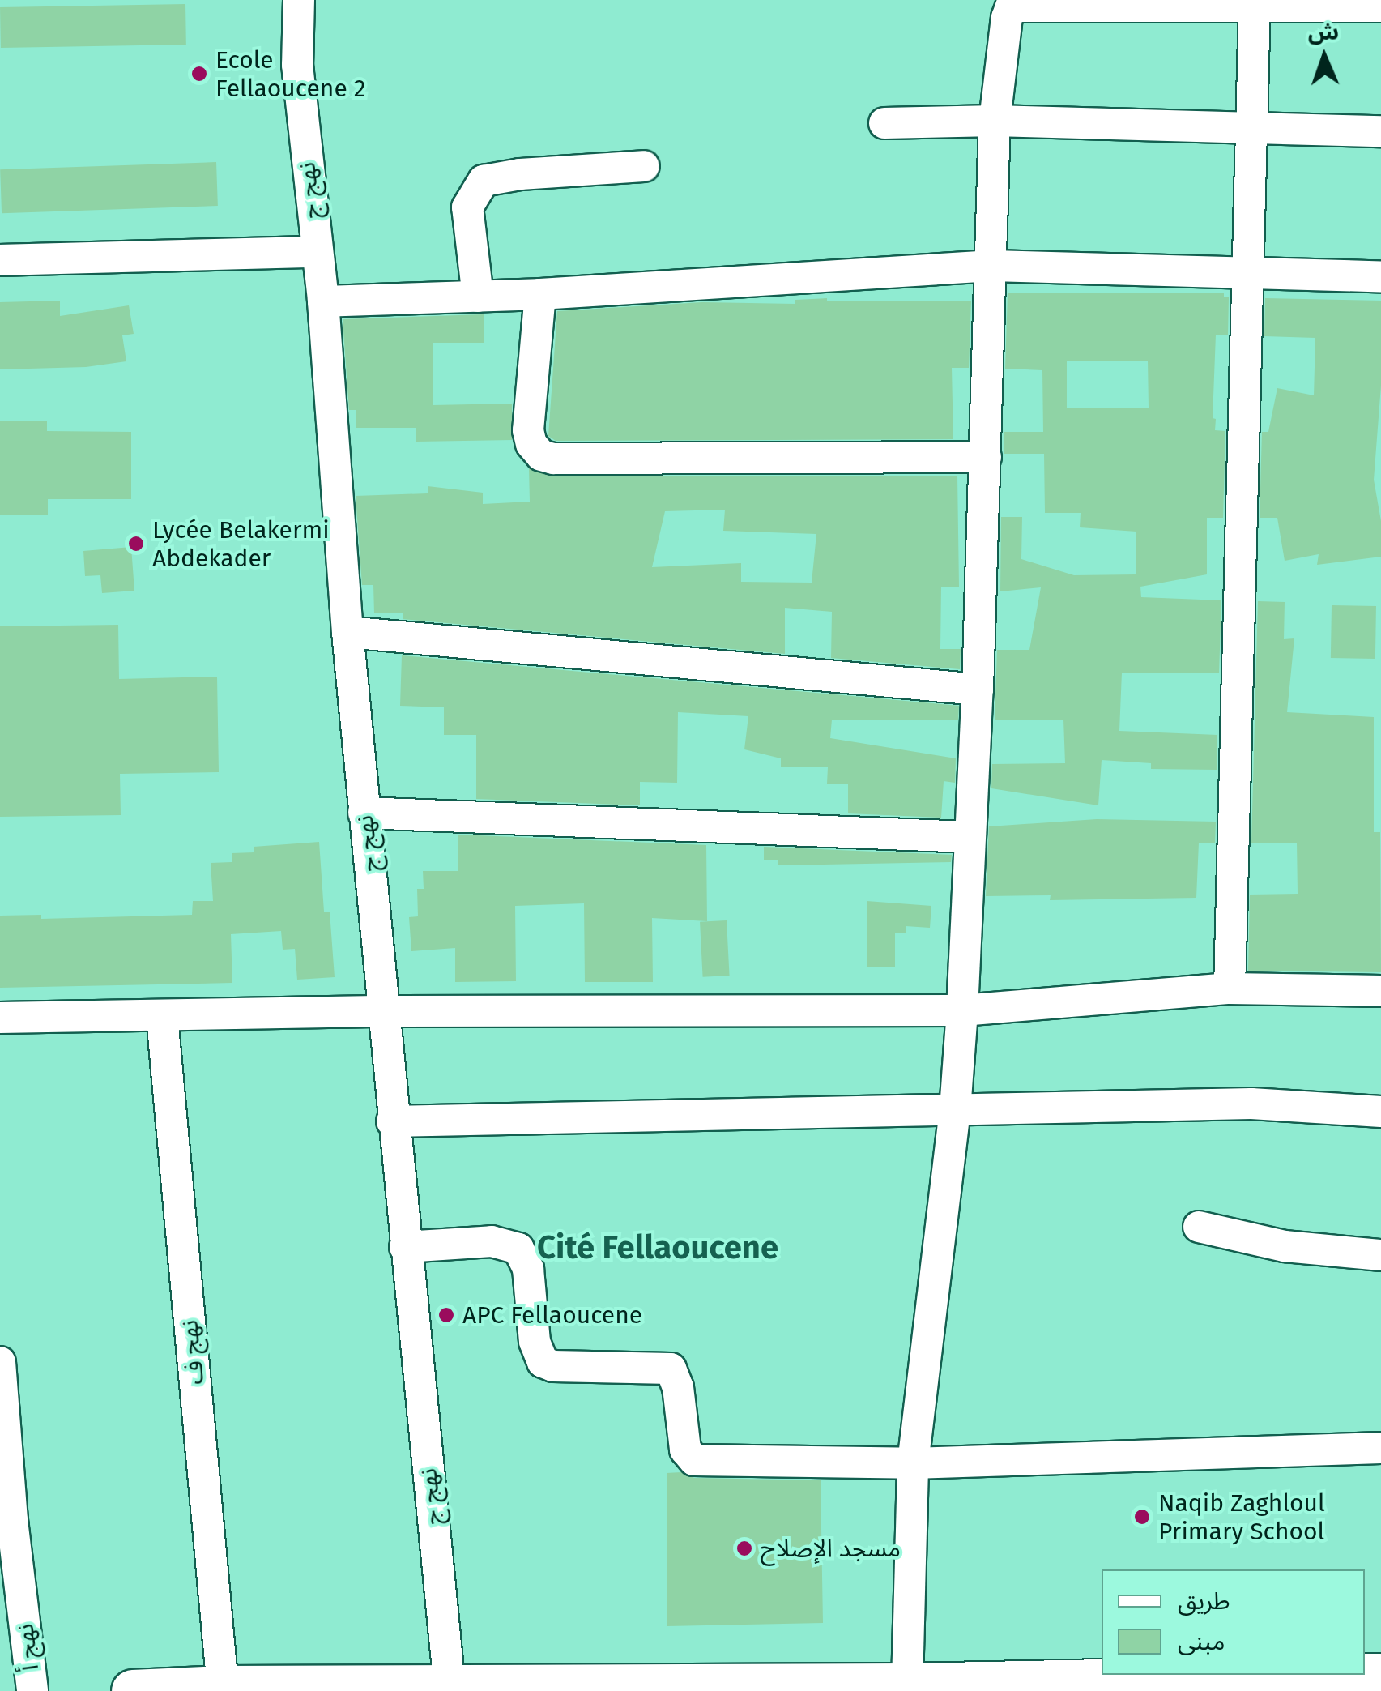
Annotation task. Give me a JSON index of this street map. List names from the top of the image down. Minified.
{"streets":{"street":["نهج ج","نهج ف","نهج أ"]},"districts":["Cité Fellaoucene"],"places":["Ecole Fellaoucene 2","Lycée Belakermi Abdekader","APC Fellaoucene","Naqib Zaghloul Primary School","مسجد اﻹصلاح"],"legend":["طريق","مبنى"],"north":"top"}
